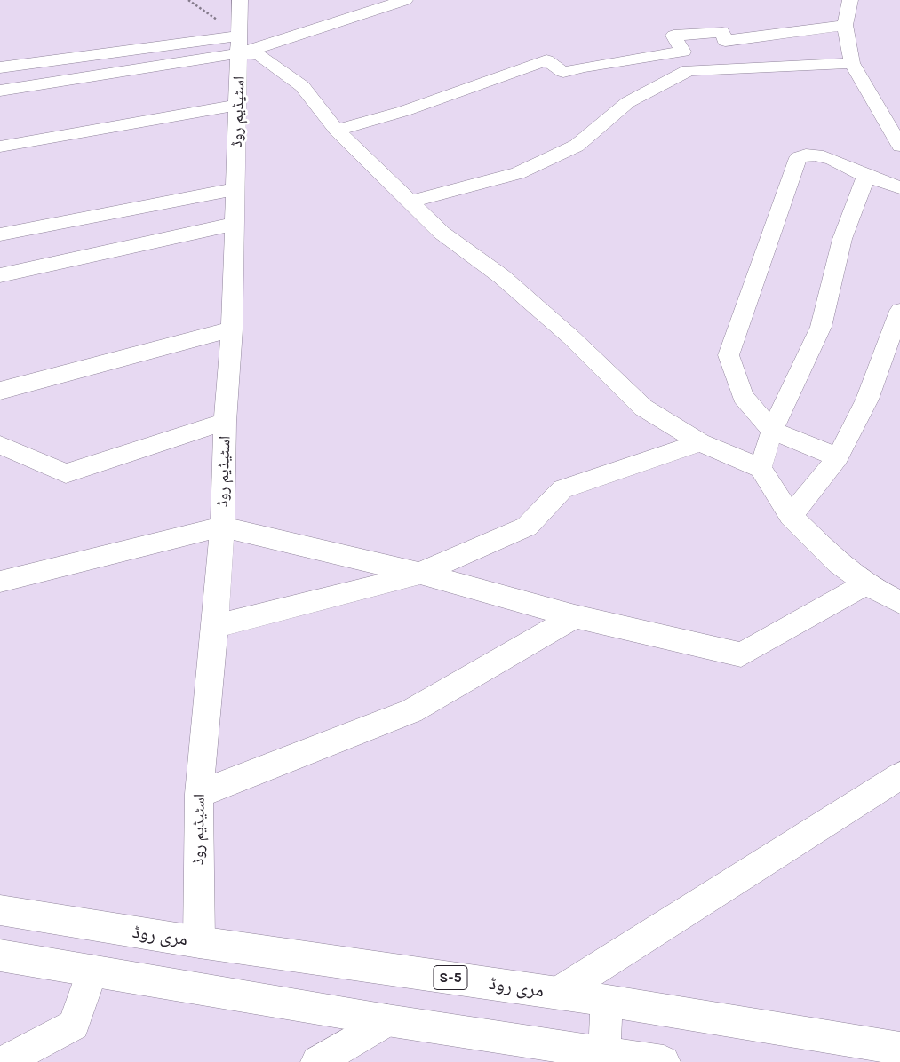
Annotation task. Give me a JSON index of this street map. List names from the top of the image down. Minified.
{"streets":{"street":["اسٹیڈیم روڈ","مری روڈ","S-5"]},"crossings":[["اسٹیڈیم روڈ","مری روڈ"]]}
